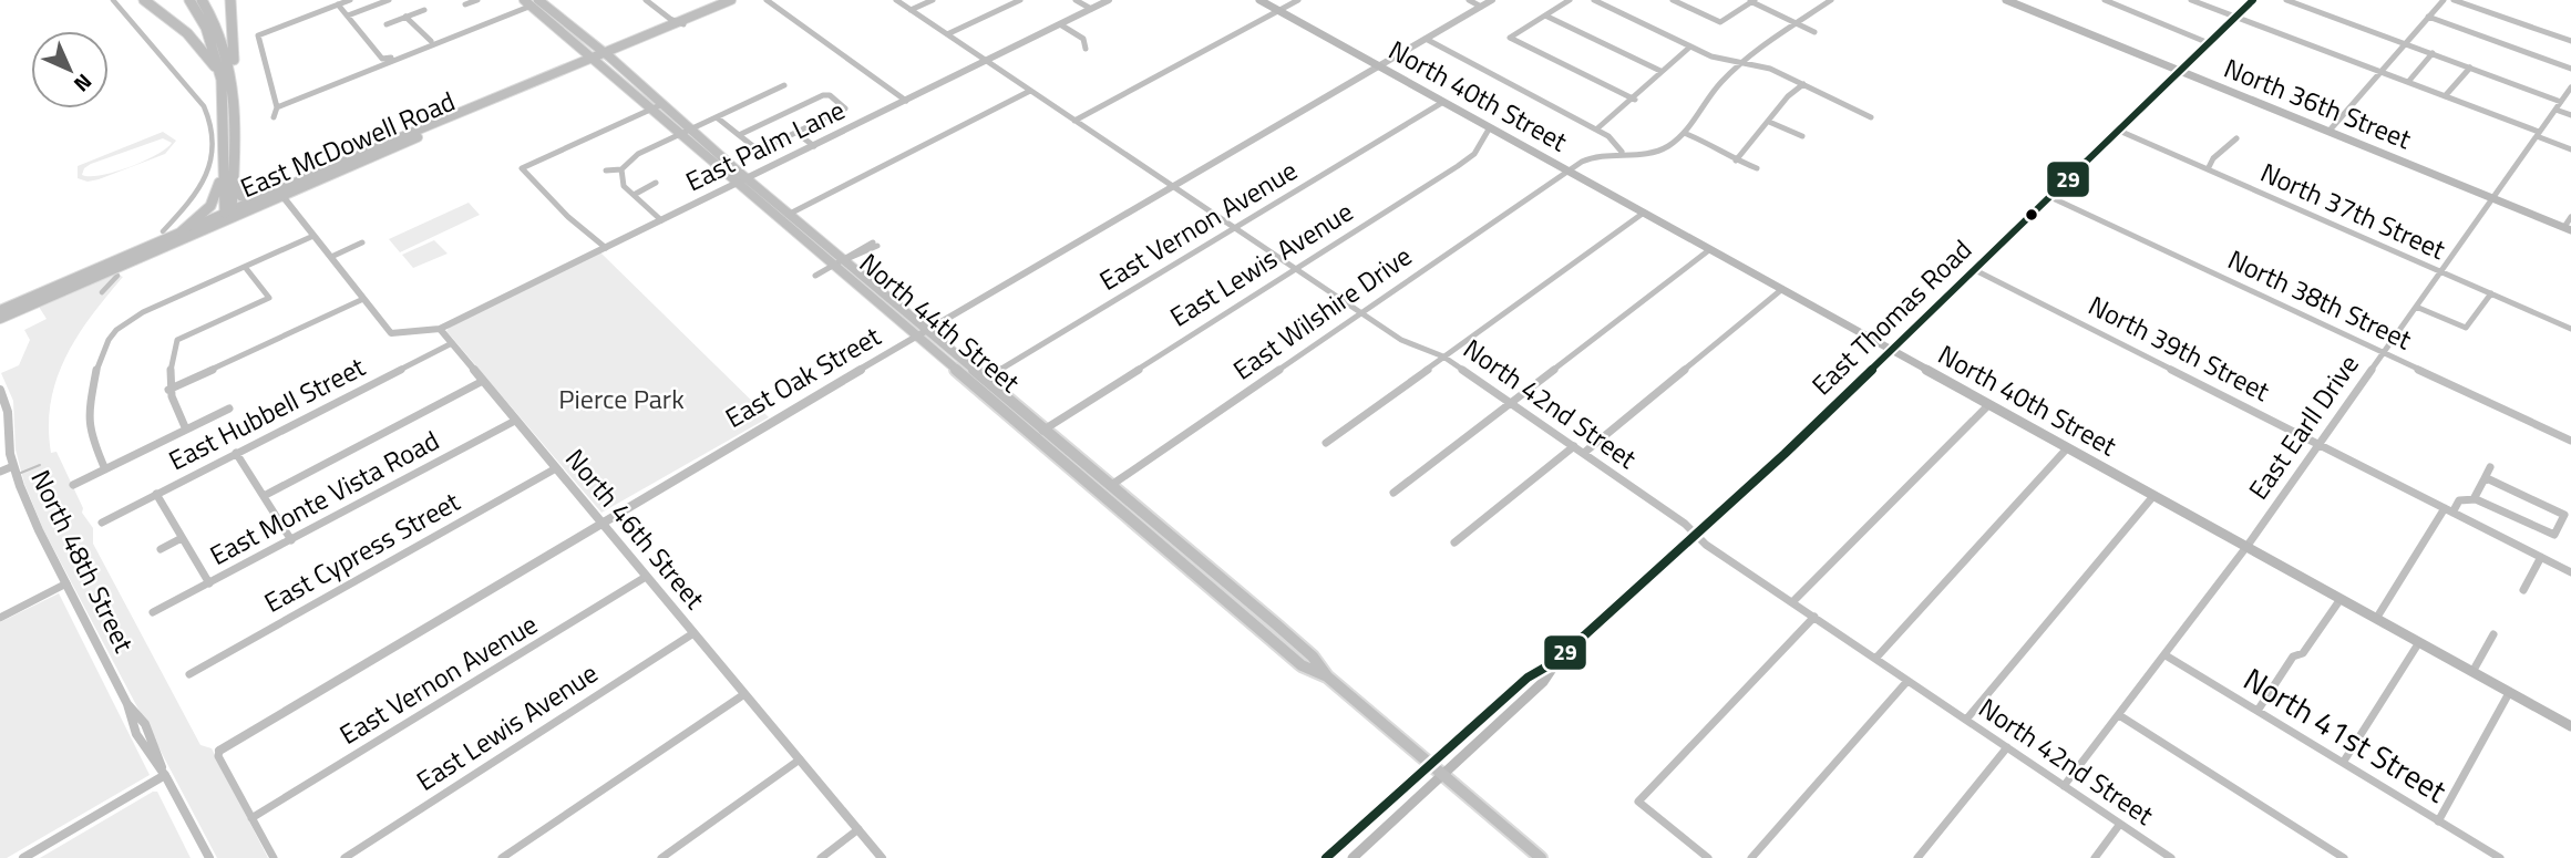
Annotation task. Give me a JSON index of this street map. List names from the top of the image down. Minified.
{"streets":{"main road":["North 40th Street","North 36th Street","East McDowell Road","East Thomas Road","North 44th Street"],"street":["East Palm Lane","North 37th Street","East Vernon Avenue","East Lewis Avenue","North 38th Street","East Wilshire Drive","North 39th Street","East Oak Street","North 42nd Street","East Hubbell Street","East Earll Drive","East Monte Vista Road","North 46th Street","East Cypress Street","North 48th Street","North 41st Street"]},"crossings":[["North 40th Street","East Vernon Avenue"],["North 40th Street","East Lewis Avenue"],["North 40th Street","East Wilshire Drive"],["North 40th Street","East Thomas Road"],["North 40th Street","East Oak Street"],["North 40th Street","East Earll Drive"],["North 36th Street","East Thomas Road"],["North 36th Street","East Earll Drive"],["East McDowell Road","North 44th Street"],["East Palm Lane","North 44th Street"],["East Palm Lane","North 42nd Street"],["East Palm Lane","North 46th Street"],["North 37th Street","East Thomas Road"],["North 37th Street","East Earll Drive"],["East Vernon Avenue","North 44th Street"],["East Vernon Avenue","North 42nd Street"],["East Vernon Avenue","North 46th Street"],["East Lewis Avenue","North 44th Street"],["East Lewis Avenue","North 42nd Street"],["East Lewis Avenue","North 46th Street"],["North 38th Street","East Thomas Road"],["North 38th Street","East Earll Drive"],["East Wilshire Drive","North 44th Street"],["East Wilshire Drive","North 42nd Street"],["East Thomas Road","North 44th Street"],["East Thomas Road","North 39th Street"],["East Thomas Road","North 42nd Street"],["North 44th Street","East Oak Street"],["North 39th Street","East Earll Drive"],["East Oak Street","North 42nd Street"],["East Oak Street","North 46th Street"],["North 42nd Street","East Earll Drive"],["East Hubbell Street","North 46th Street"],["East Earll Drive","North 41st Street"],["East Monte Vista Road","North 46th Street"],["North 46th Street","East Cypress Street"]],"parks":["Pierce Park"],"lines":["transit line 29"],"north":"bottom right"}
